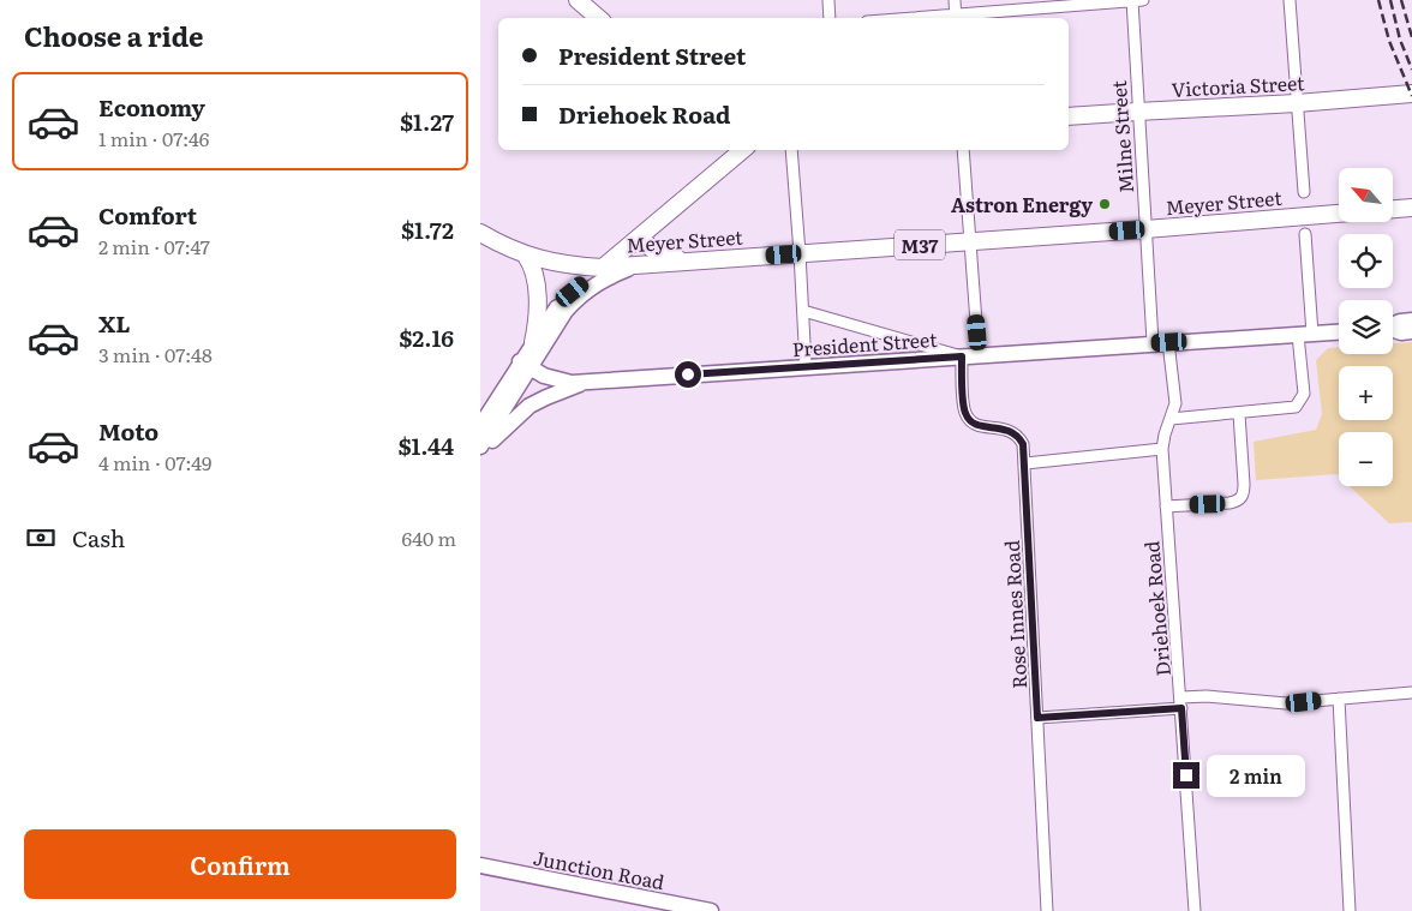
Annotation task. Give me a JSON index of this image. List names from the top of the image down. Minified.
{"streets":{"main road":["Victoria Street","Meyer Street","M37"],"street":["Milne Street","President Street","Driehoek Road","Rose Innes Road","Junction Road"]},"crossings":[["Victoria Street","Milne Street"],["Milne Street","Meyer Street"],["Milne Street","President Street"],["President Street","Driehoek Road"],["President Street","Rose Innes Road"]],"places":["Astron Energy"],"north":"top left","page":{"heading":"Choose a ride","banner":["President Street","Driehoek Road"],"list":[{"name":"Economy","note":"1 min · 07:46","value":"$1.27"},{"name":"Comfort","note":"2 min · 07:47","value":"$1.72"},{"name":"XL","note":"3 min · 07:48","value":"$2.16"},{"name":"Moto","note":"4 min · 07:49","value":"$1.44"}],"map_buttons":["+","−"],"pay":["Cash","640 m"],"bubble":"2 min","buttons":"Confirm"}}
